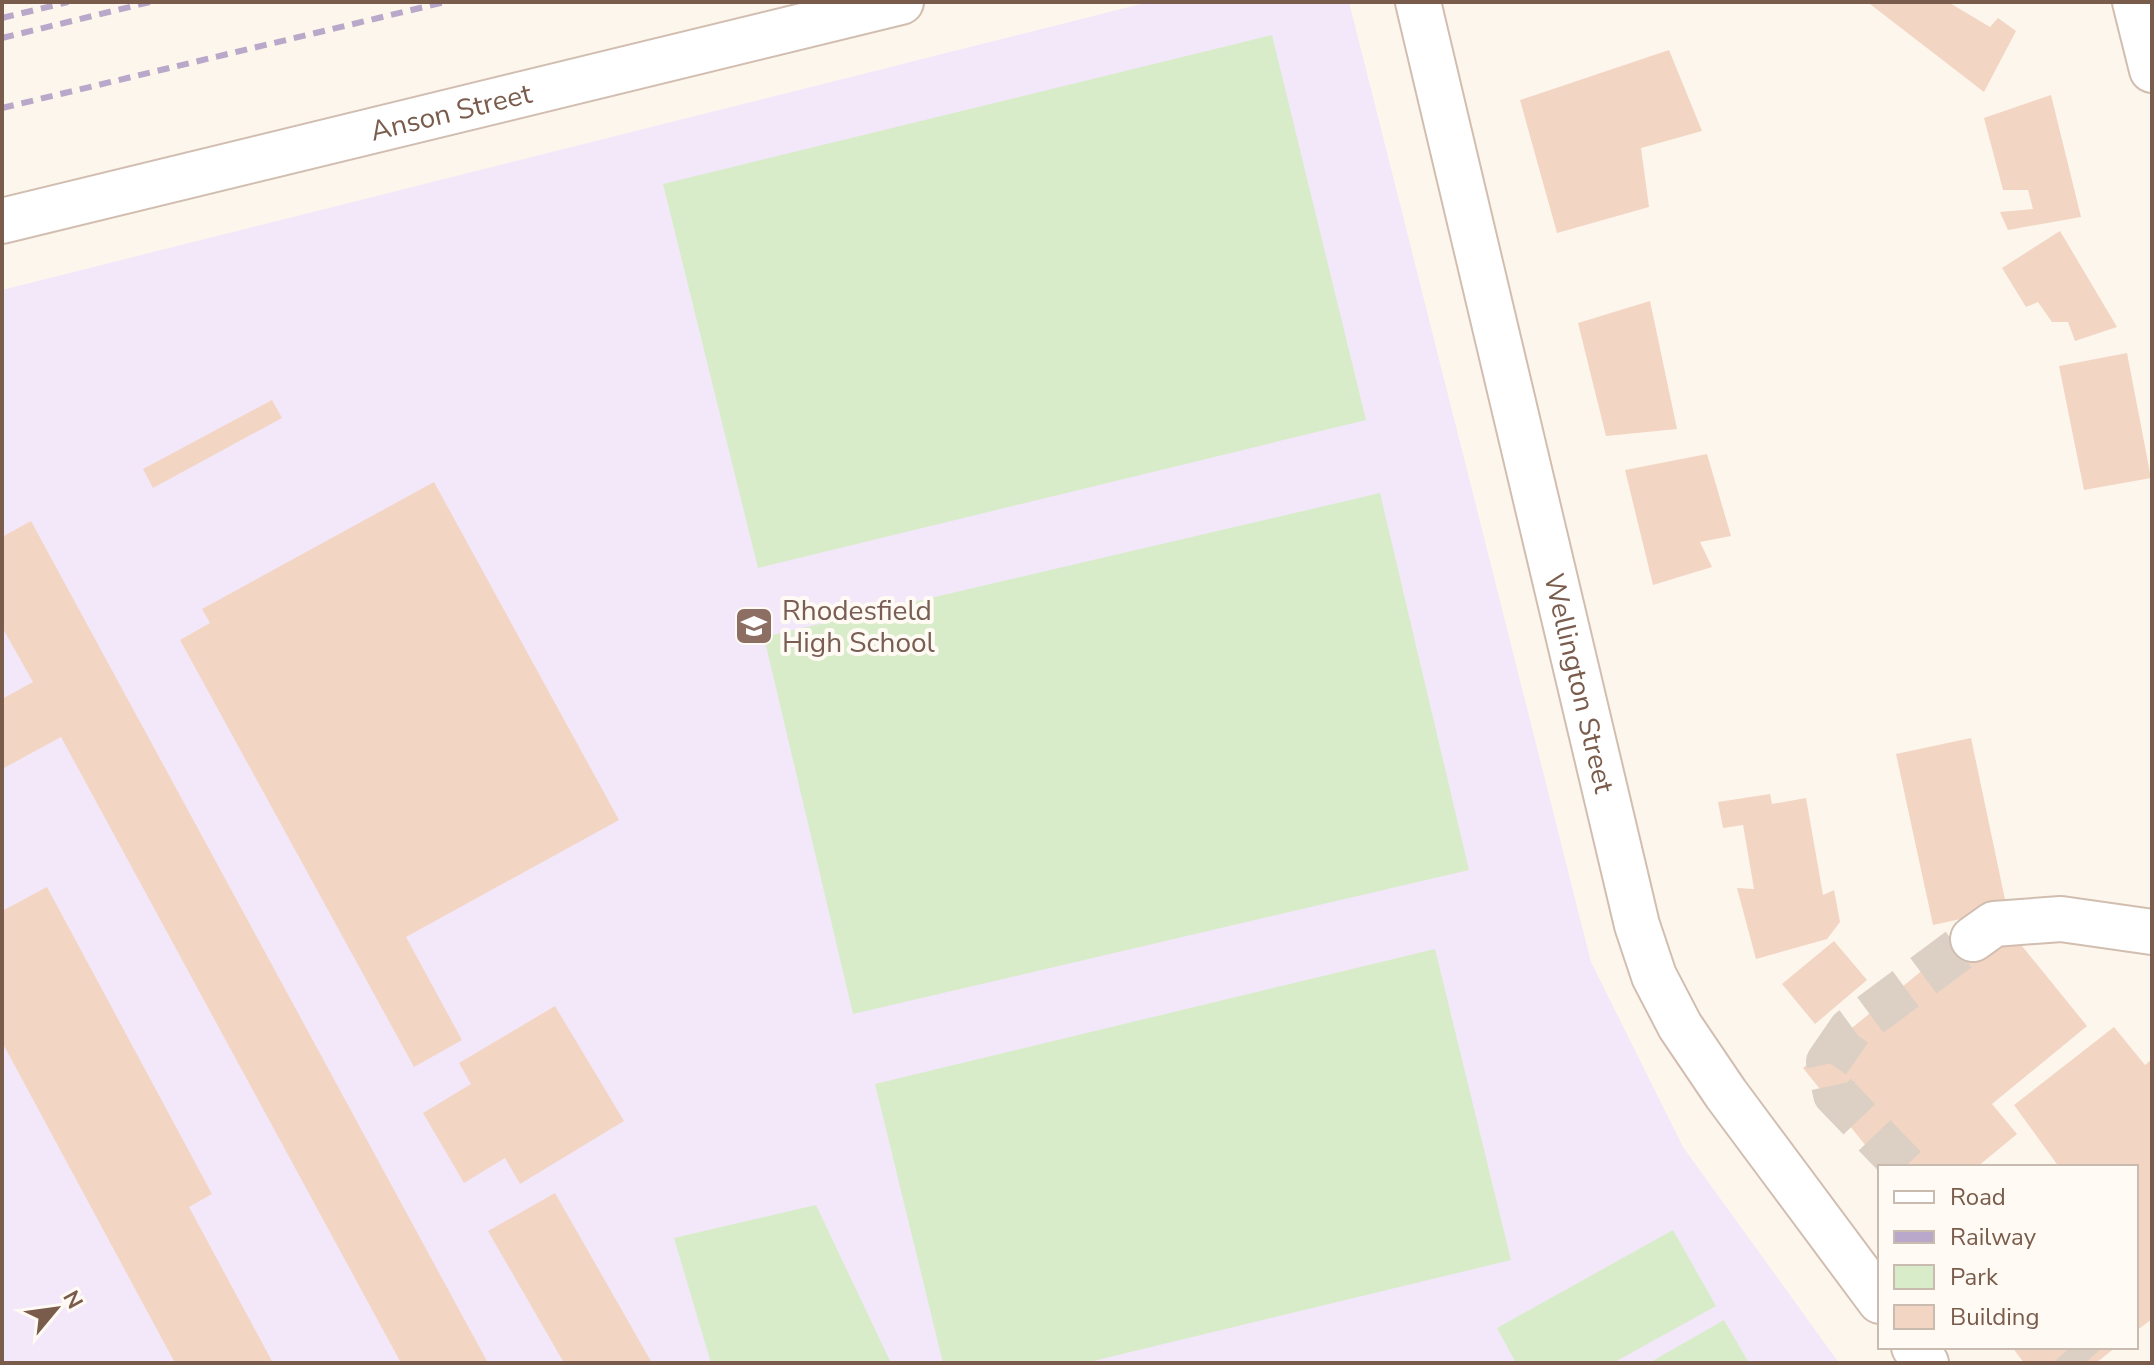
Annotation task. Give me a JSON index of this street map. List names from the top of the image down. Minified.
{"streets":{"street":["Anson Street","Wellington Street"]},"places":{"school or university":["Rhodesfield High School"]},"legend":["Road","Railway","Park","Building"],"north":"top right"}
